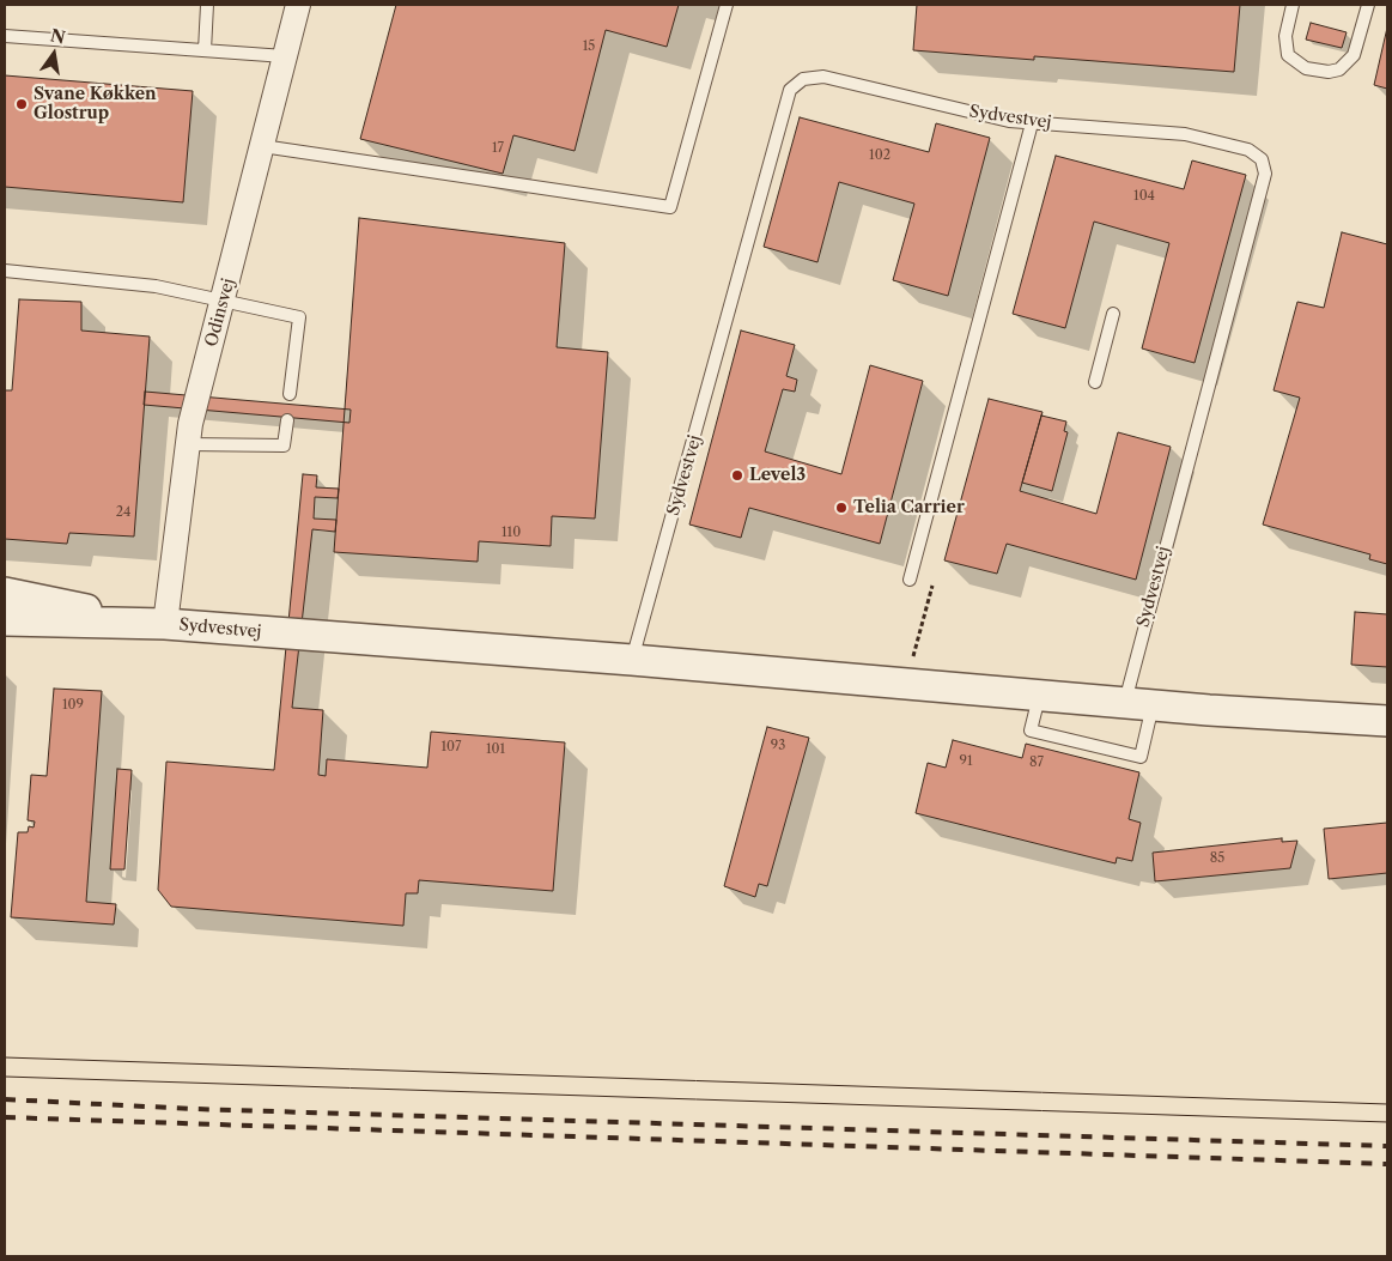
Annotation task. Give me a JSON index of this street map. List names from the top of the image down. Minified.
{"streets":{"street":["Sydvestvej","Odinsvej"]},"crossings":[["Sydvestvej","Odinsvej"]],"places":["Svane Køkken Glostrup","Level3","Telia Carrier"],"house_numbers":["15","17","102","104","24","110","109","93","107","101","91","87","85"],"north":"top"}
